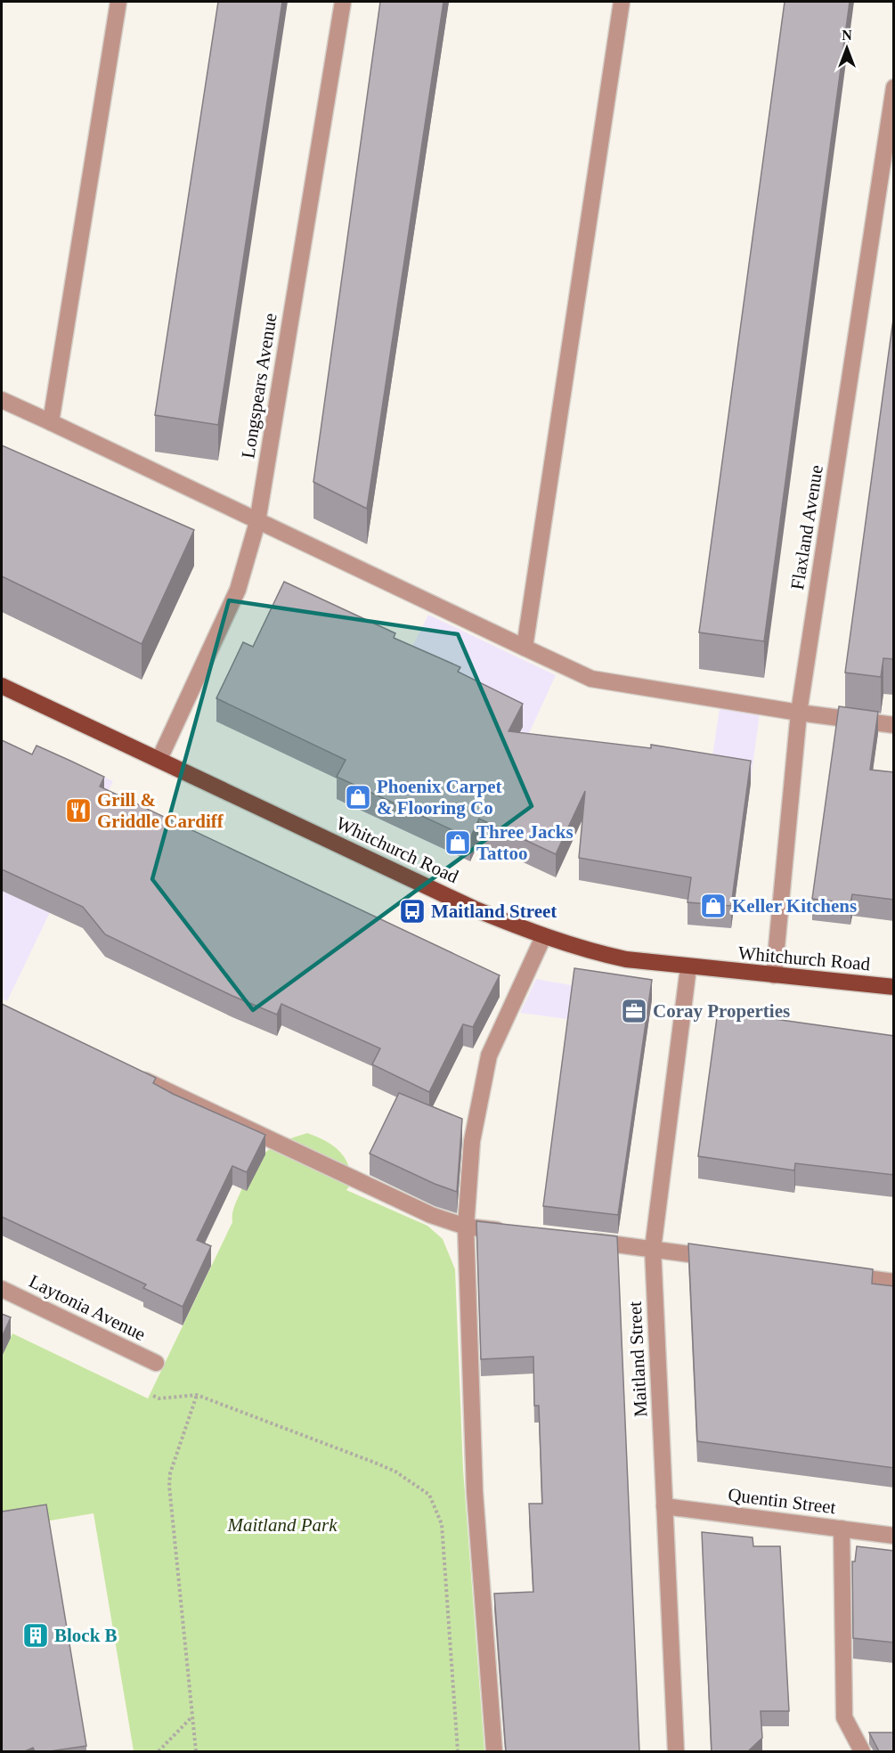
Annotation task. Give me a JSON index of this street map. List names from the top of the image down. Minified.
{"streets":{"main road":["Whitchurch Road"],"street":["Longspears Avenue","Flaxland Avenue","Laytonia Avenue","Maitland Street","Quentin Street"]},"crossings":[["Longspears Avenue","Whitchurch Road"],["Flaxland Avenue","Whitchurch Road"],["Whitchurch Road","Maitland Street"],["Maitland Street","Quentin Street"]],"parks":["Maitland Park"],"places":{"shop":["Phoenix Carpet & Flooring Co","Three Jacks Tattoo","Keller Kitchens"],"restaurant":["Grill & Griddle Cardiff"],"bus stop":["Maitland Street"],"office":["Coray Properties"],"building":["Block B"]},"north":"top"}
